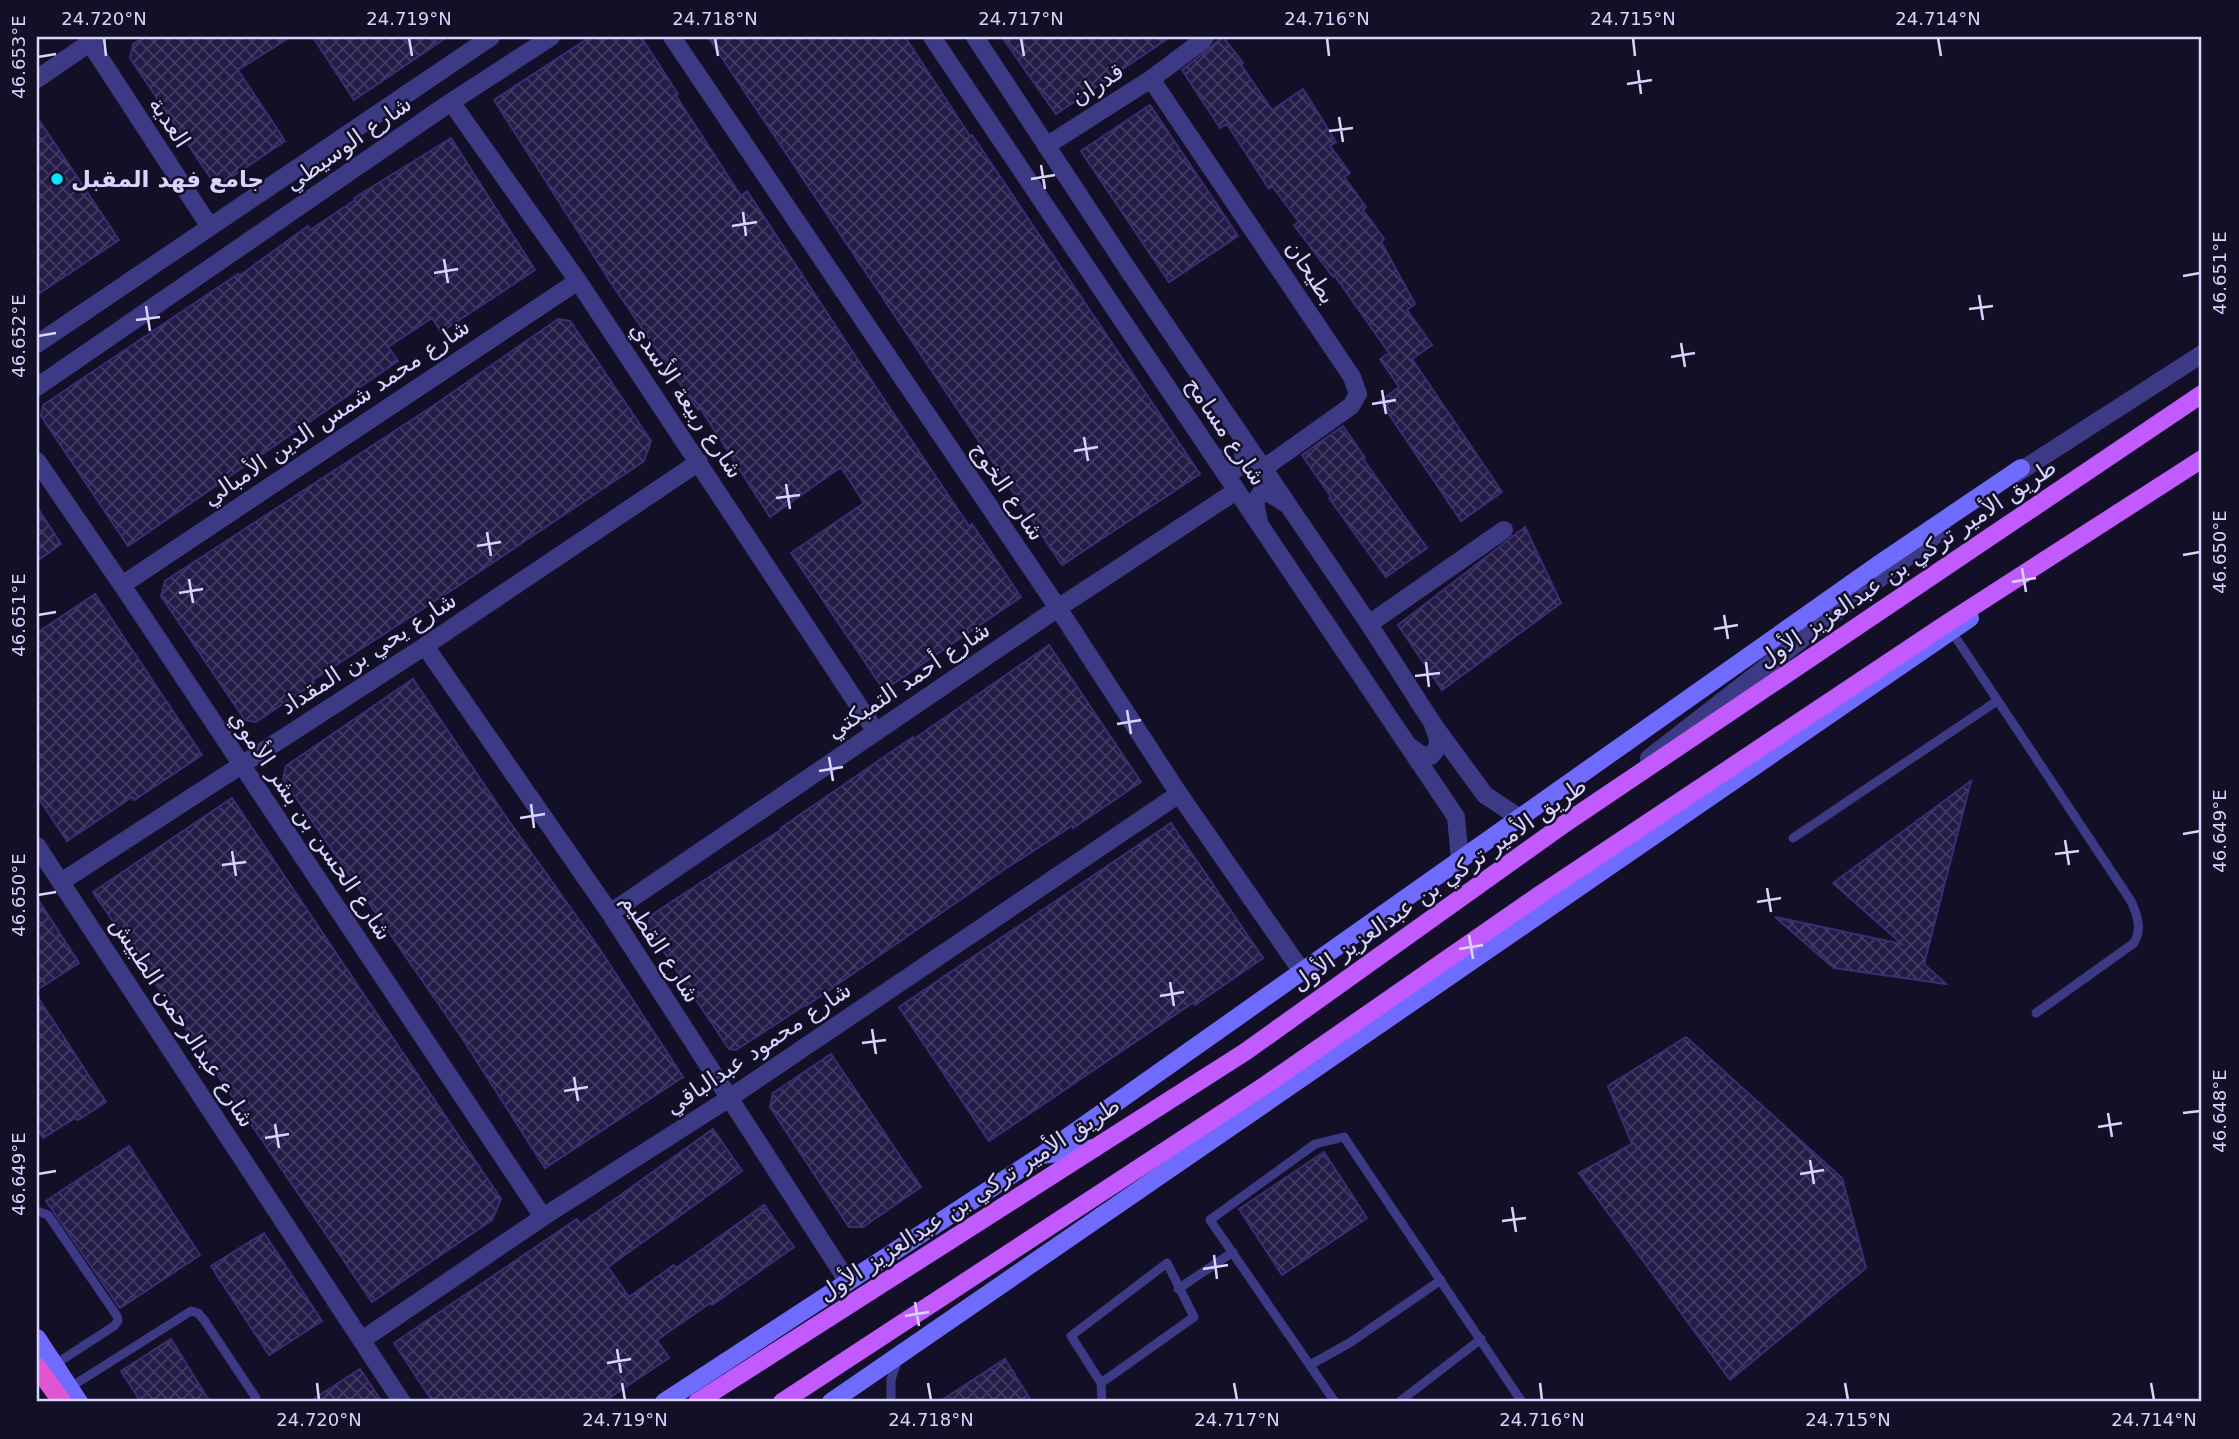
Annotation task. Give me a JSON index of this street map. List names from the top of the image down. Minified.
{"streets":{"main road":["طريق الأمير تركي بن عبدالعزيز الأول"],"street":["قدران","العدية","شارع الوسيطي","بطيحان","شارع ربيعة الأسدي","شارع محمد شمس الدين الأمبالي","شارع مسامح","شارع الخوج","شارع يحي بن المقداد","شارع أحمد التمبكتي","شارع الحسن بن بشر الأموي","شارع القطيم","شارع عبدالرحمن الطبيش","شارع محمود عبدالباقي"]},"crossings":[["قدران","بطيحان"],["قدران","شارع مسامح"],["العدية","شارع الوسيطي"],["شارع الوسيطي","شارع ربيعة الأسدي"],["بطيحان","شارع مسامح"],["شارع ربيعة الأسدي","شارع محمد شمس الدين الأمبالي"],["شارع ربيعة الأسدي","شارع يحي بن المقداد"],["شارع ربيعة الأسدي","شارع أحمد التمبكتي"],["شارع محمد شمس الدين الأمبالي","شارع الحسن بن بشر الأموي"],["شارع مسامح","شارع أحمد التمبكتي"],["شارع الخوج","شارع أحمد التمبكتي"],["شارع الخوج","شارع محمود عبدالباقي"],["شارع يحي بن المقداد","شارع الحسن بن بشر الأموي"],["شارع يحي بن المقداد","شارع القطيم"],["شارع يحي بن المقداد","شارع عبدالرحمن الطبيش"],["شارع أحمد التمبكتي","شارع القطيم"],["شارع الحسن بن بشر الأموي","شارع محمود عبدالباقي"],["شارع القطيم","شارع محمود عبدالباقي"],["شارع عبدالرحمن الطبيش","شارع محمود عبدالباقي"]],"places":["جامع فهد المقبل"],"coordinates":["24.720°N","24.719°N","24.718°N","24.717°N","24.716°N","24.715°N","24.714°N","46.653°E","46.651°E","46.652°E","46.650°E","46.649°E","46.648°E"]}
